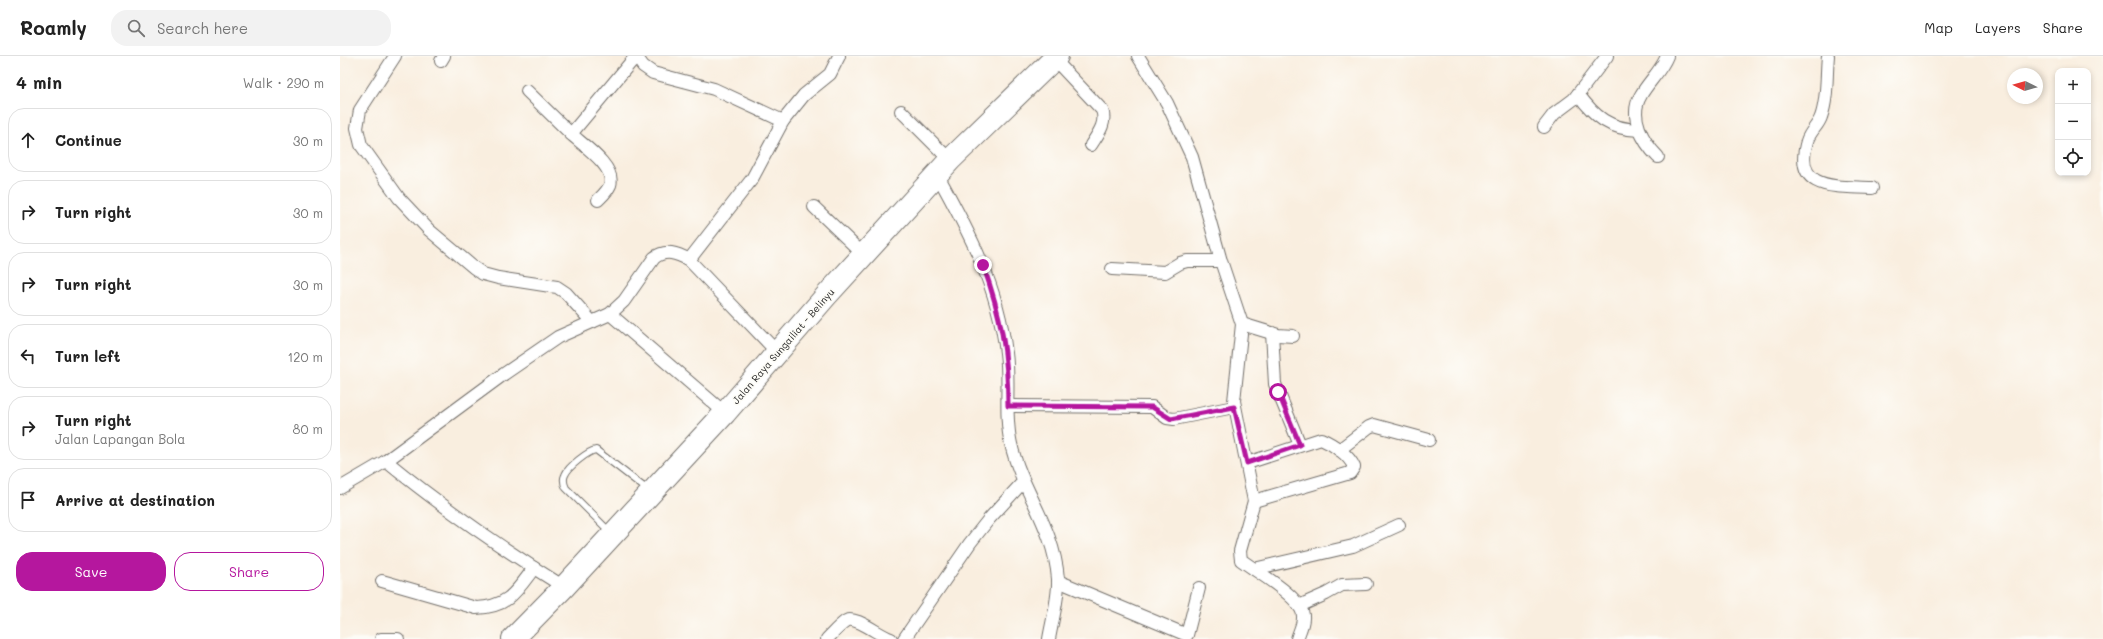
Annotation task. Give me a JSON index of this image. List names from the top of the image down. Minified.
{"streets":{"highway":["Jalan Raya Sungailiat - Belinyu"]},"north":"left","page":{"header":"Roamly","search":"Search here","nav":["Map","Layers","Share"],"heading":["4 min","Walk · 290 m"],"map_buttons":["+","−"],"list":[["Continue","30 m"],["Turn right","30 m"],["Turn right","30 m"],["Turn left","120 m"],["Turn right","Jalan Lapangan Bola","80 m"],"Arrive at destination"],"buttons":["Save","Share"]}}
